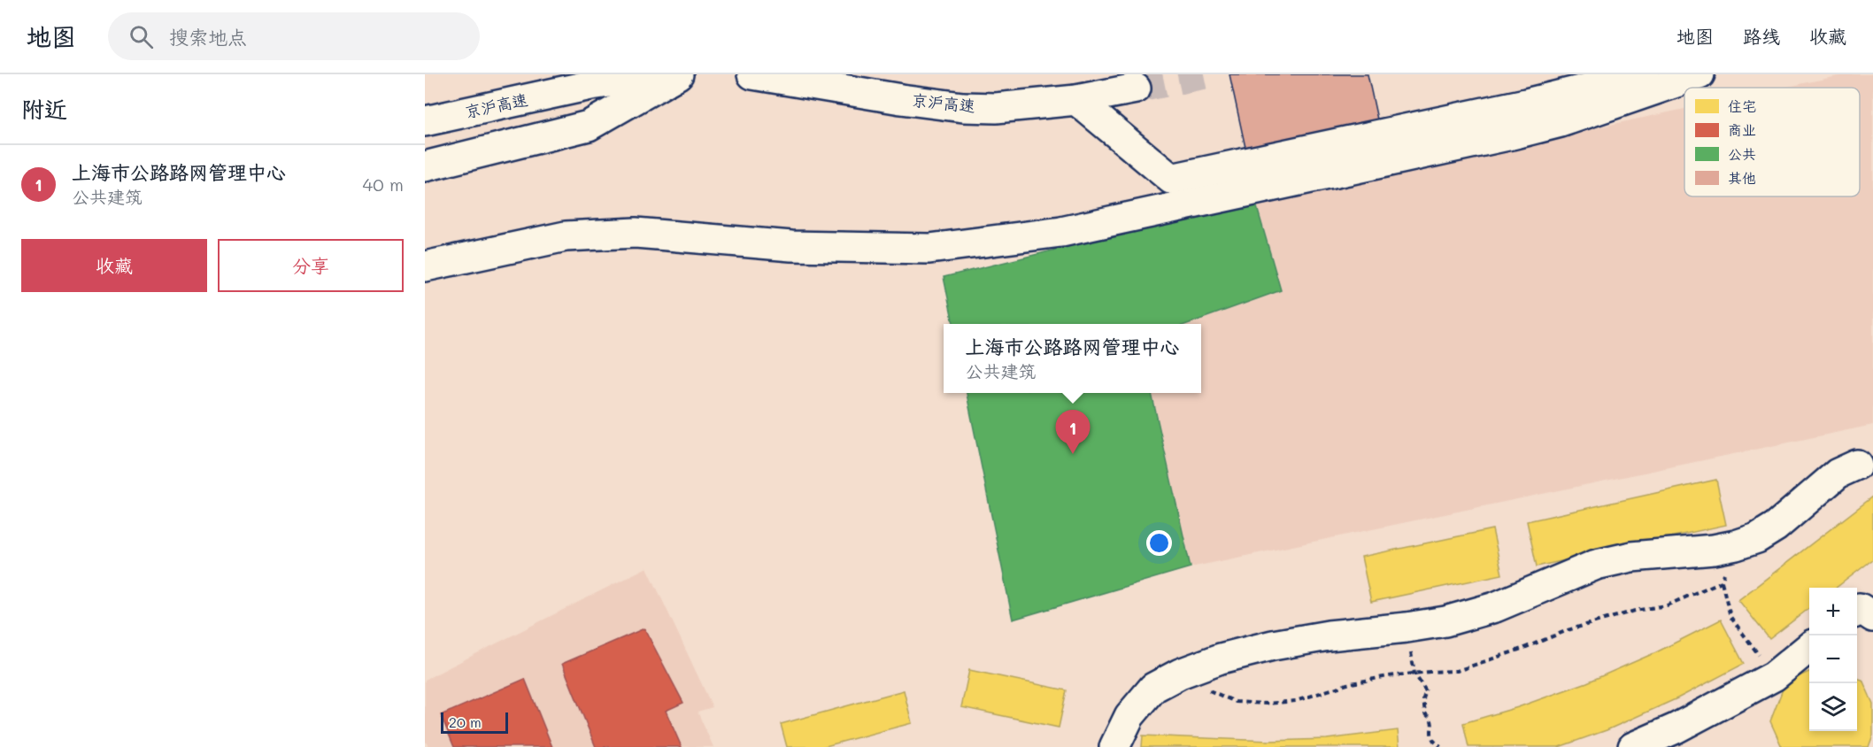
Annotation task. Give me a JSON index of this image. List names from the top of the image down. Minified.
{"streets":{"main road":["京沪高速"]},"legend":["住宅","商业","公共","其他"],"scale_bar":"20 m","page":{"header":"地图","search":"搜索地点","nav":["地图","路线","收藏"],"heading":"附近","list":[{"mark":"1","name":"上海市公路路网管理中心","note":"公共建筑","value":"40 m"}],"buttons":["收藏","分享"],"popup":["上海市公路路网管理中心","公共建筑"],"pins":"1","map_buttons":["+","−"],"scale":"20 m"}}
